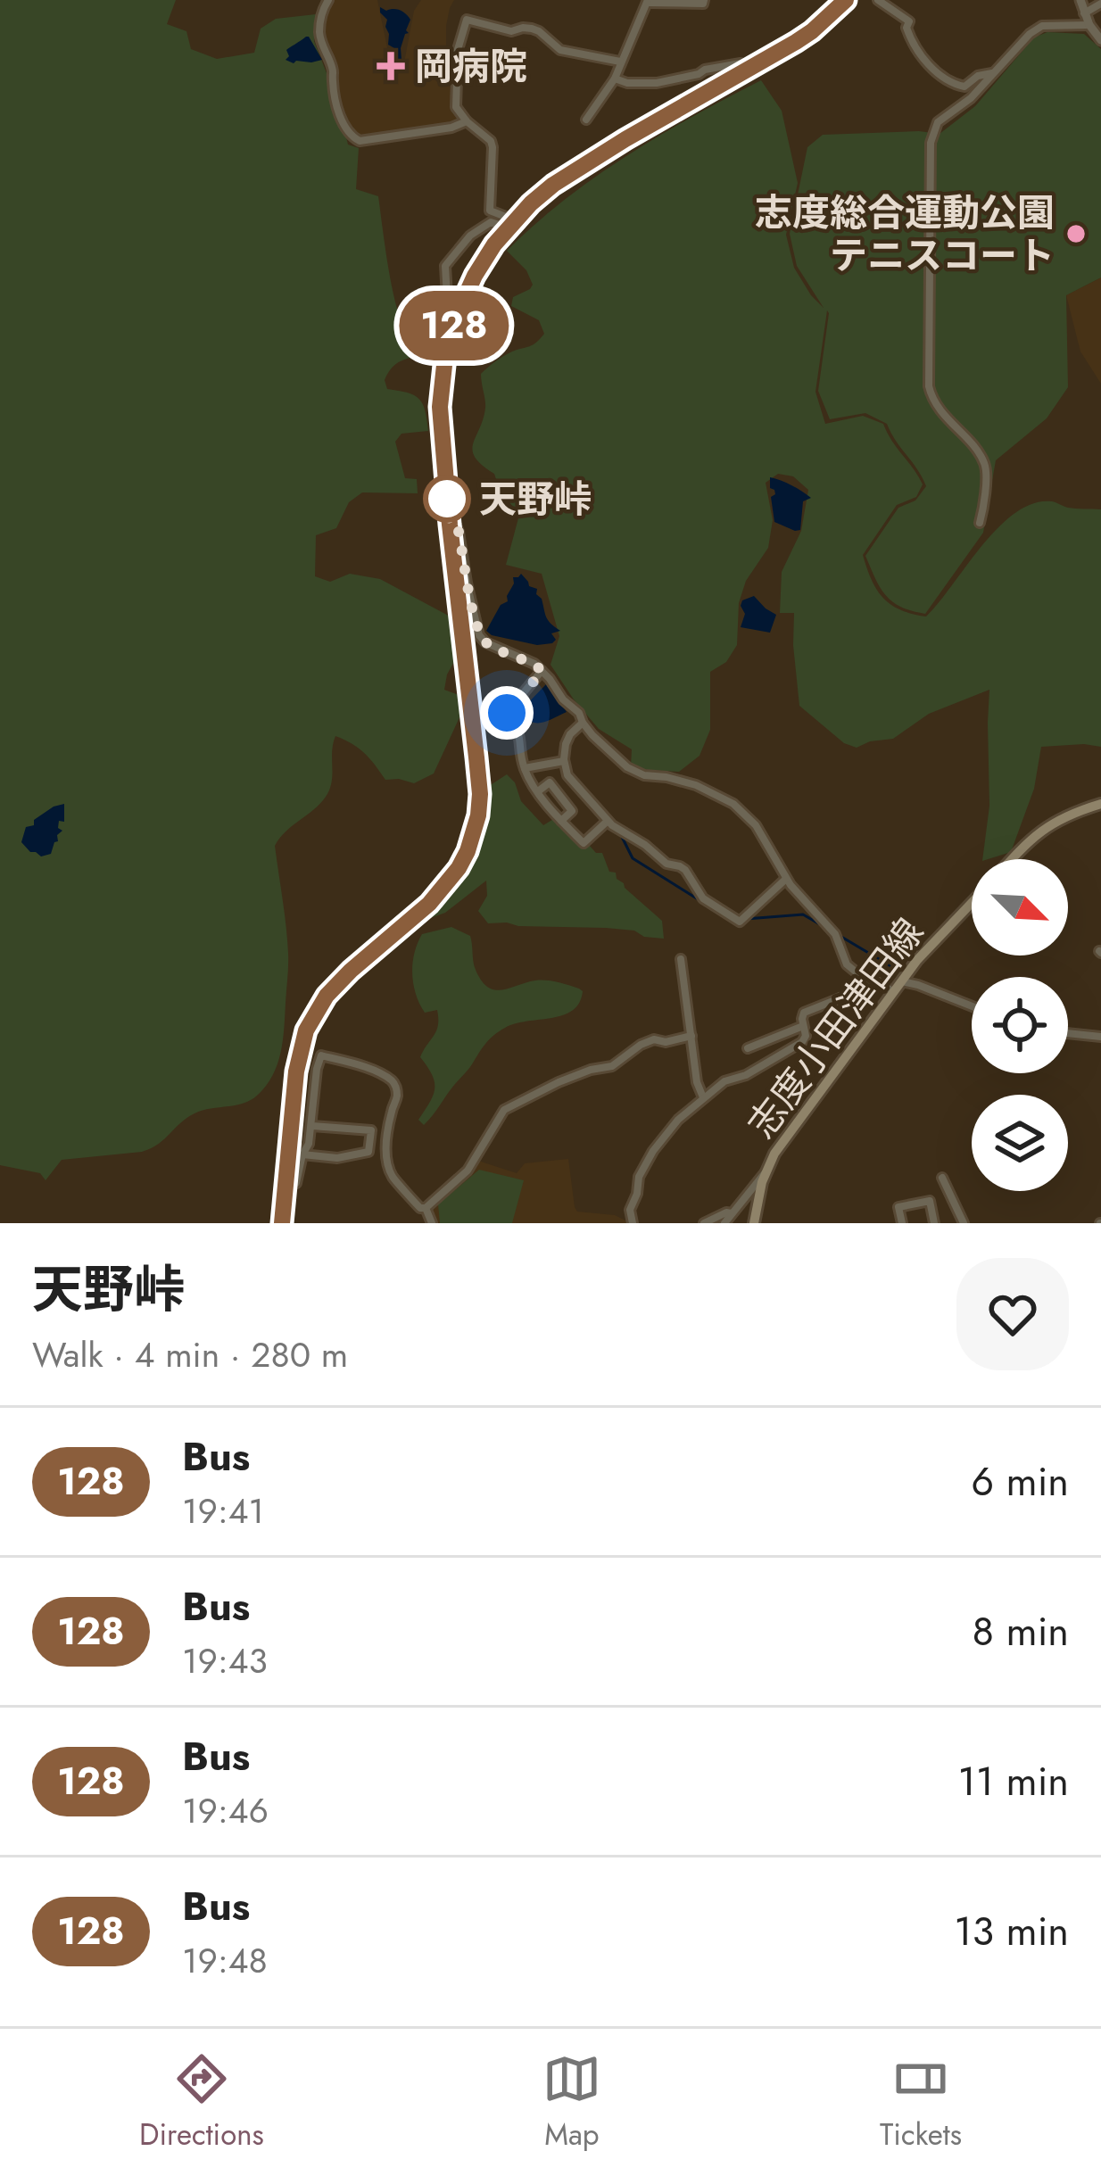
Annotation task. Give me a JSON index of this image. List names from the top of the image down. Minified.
{"streets":{"main road":["志度小田津田線"]},"places":{"health":["岡病院"],"other":["志度総合運動公園 テニスコート","天野峠"]},"lines":["bus line 128"],"north":"bottom right","page":{"on_map":"128","heading":["天野峠","Walk · 4 min · 280 m"],"list":[{"mark":"128","name":"Bus","note":"19:41","value":"6 min"},{"mark":"128","name":"Bus","note":"19:43","value":"8 min"},{"mark":"128","name":"Bus","note":"19:46","value":"11 min"},{"mark":"128","name":"Bus","note":"19:48","value":"13 min"}],"tabs":["Directions","Map","Tickets"]}}
